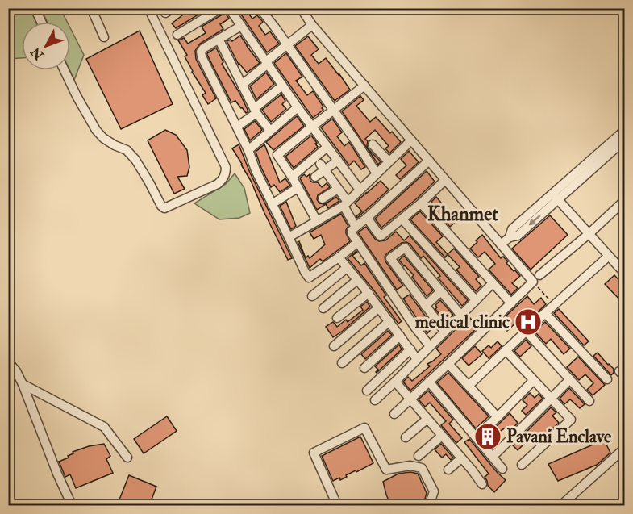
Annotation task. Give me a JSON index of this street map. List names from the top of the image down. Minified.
{"districts":["Khanmet"],"places":{"hospital":["medical clinic"],"building":["Pavani Enclave"]},"north":"bottom left"}
